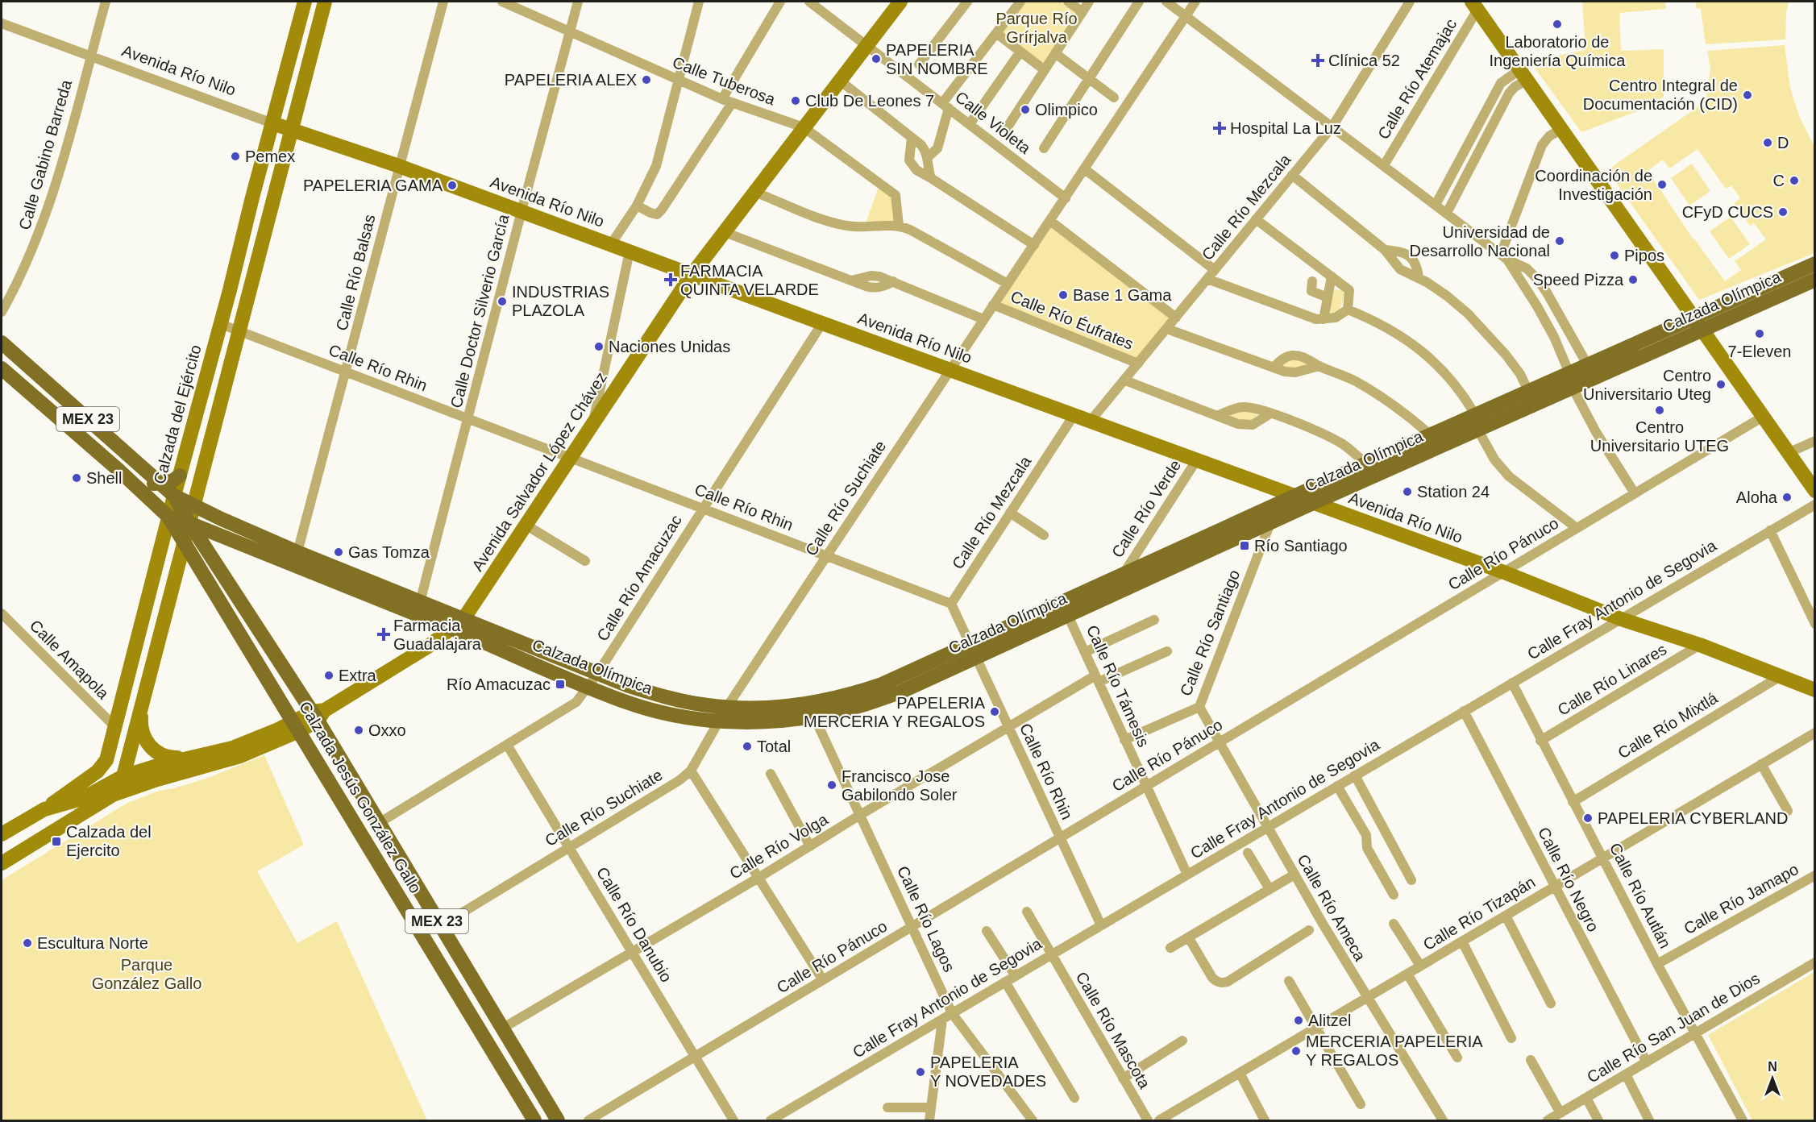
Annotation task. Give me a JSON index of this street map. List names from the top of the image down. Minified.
{"streets":{"main road":["Avenida Río Nilo","Calzada Olímpica","Calzada del Ejército","MEX 23","Avenida Salvador López Chávez","Calzada Jesús González Gallo"],"street":["Calle Río Atemajac","Calle Tuberosa","Calle Violeta","Calle Gabino Barreda","Calle Río Mezcala","Calle Río Balsas","Calle Doctor Silverio García","Calle Río Éufrates","Calle Río Rhin","Calle Río Suchiate","Calle Río Verde","Calle Río Pánuco","Calle Río Amacuzac","Calle Fray Antonio de Segovia","Calle Río Santiago","Calle Amapola","Calle Río Linares","Calle Río Támesis","Calle Río Mixtlá","Calle Río Volga","Calle Río Negro","Calle Río Autlán","Calle Río Jamapo","Calle Río Ameca","Calle Río Tizapán","Calle Río Lagos","Calle Río Danubio","Calle Río San Juan de Dios","Calle Río Mascota"]},"crossings":[["Avenida Río Nilo","Calle Gabino Barreda"],["Avenida Río Nilo","Calle Río Mezcala"],["Avenida Río Nilo","Calle Río Balsas"],["Avenida Río Nilo","Calzada Olímpica"],["Avenida Río Nilo","Calle Doctor Silverio García"],["Avenida Río Nilo","Calzada del Ejército"],["Avenida Río Nilo","Avenida Salvador López Chávez"],["Avenida Río Nilo","Calle Río Suchiate"],["Avenida Río Nilo","Calle Río Verde"],["Avenida Río Nilo","Calle Río Pánuco"],["Avenida Río Nilo","Calle Río Amacuzac"],["Avenida Río Nilo","Calle Fray Antonio de Segovia"],["Avenida Río Nilo","Calle Río Linares"],["Avenida Río Nilo","Calle Río Mixtlá"],["Calle Tuberosa","Calle Doctor Silverio García"],["Calle Tuberosa","Avenida Salvador López Chávez"],["Calle Violeta","Avenida Salvador López Chávez"],["Calle Violeta","Calle Río Suchiate"],["Calle Río Mezcala","Calle Río Éufrates"],["Calle Río Mezcala","Calle Río Rhin"],["Calle Río Balsas","Calzada Olímpica"],["Calle Río Balsas","Calle Río Rhin"],["Calzada Olímpica","Calle Doctor Silverio García"],["Calzada Olímpica","Calle Río Rhin"],["Calzada Olímpica","Calzada del Ejército"],["Calzada Olímpica","MEX 23"],["Calzada Olímpica","Avenida Salvador López Chávez"],["Calzada Olímpica","Calle Río Suchiate"],["Calzada Olímpica","Calle Río Verde"],["Calzada Olímpica","Calle Río Amacuzac"],["Calzada Olímpica","Calle Río Santiago"],["Calzada Olímpica","Calle Río Támesis"],["Calzada Olímpica","Calzada Jesús González Gallo"],["Calzada Olímpica","Calle Río Lagos"],["Calle Doctor Silverio García","Calle Río Rhin"],["Calle Río Éufrates","Calle Río Suchiate"],["Calle Río Rhin","Calzada del Ejército"],["Calle Río Rhin","Avenida Salvador López Chávez"],["Calle Río Rhin","Calle Río Suchiate"],["Calle Río Rhin","Calle Río Pánuco"],["Calle Río Rhin","Calle Río Amacuzac"],["Calle Río Rhin","Calle Fray Antonio de Segovia"],["Calle Río Rhin","Calle Río Volga"],["Calzada del Ejército","MEX 23"],["Calzada del Ejército","Avenida Salvador López Chávez"],["Calzada del Ejército","Calle Amapola"],["MEX 23","Calzada Jesús González Gallo"],["Avenida Salvador López Chávez","Calzada Jesús González Gallo"],["Calle Río Suchiate","Calzada Jesús González Gallo"],["Calle Río Suchiate","Calle Río Danubio"],["Calle Río Pánuco","Calle Río Támesis"],["Calle Río Pánuco","Calle Río Ameca"],["Calle Río Pánuco","Calle Río Lagos"],["Calle Río Pánuco","Calle Río Danubio"],["Calle Río Amacuzac","Calzada Jesús González Gallo"],["Calle Río Amacuzac","Calle Río Danubio"],["Calle Fray Antonio de Segovia","Calle Río Támesis"],["Calle Fray Antonio de Segovia","Calle Río Negro"],["Calle Fray Antonio de Segovia","Calle Río Autlán"],["Calle Fray Antonio de Segovia","Calle Río Ameca"],["Calle Fray Antonio de Segovia","Calle Río Lagos"],["Calle Fray Antonio de Segovia","Calle Río Mascota"],["Calle Río Santiago","Calle Río Támesis"],["Calle Río Santiago","Calle Río Ameca"],["Calle Río Linares","Calle Río Autlán"],["Calle Río Támesis","Calle Río Volga"],["Calle Río Mixtlá","Calle Río Autlán"],["Calzada Jesús González Gallo","Calle Río Volga"],["Calle Río Volga","Calle Río Lagos"],["Calle Río Volga","Calle Río Danubio"],["Calle Río Negro","Calle Río Tizapán"],["Calle Río Negro","Calle Río San Juan de Dios"],["Calle Río Autlán","Calle Río Jamapo"],["Calle Río Autlán","Calle Río Tizapán"],["Calle Río Autlán","Calle Río San Juan de Dios"],["Calle Río Ameca","Calle Río Tizapán"]],"parks":["Parque Río Grírjalva","Parque González Gallo"],"places":{"other":["Laboratorio de Ingeniería Química","PAPELERIA SIN NOMBRE","PAPELERIA ALEX","Centro Integral de Documentación (CID)","Club De Leones 7","Olimpico","D","Pemex","C","Coordinación de Investigación","PAPELERIA GAMA","CFyD CUCS","Universidad de Desarrollo Nacional","Pipos","Speed Pizza","Base 1 Gama","INDUSTRIAS PLAZOLA","7-Eleven","Naciones Unidas","Centro Universitario Uteg","Centro Universitario UTEG","Shell","Station 24","Aloha","Gas Tomza","Extra","PAPELERIA MERCERIA Y REGALOS","Oxxo","Total","Francisco Jose Gabilondo Soler","PAPELERIA CYBERLAND","Escultura Norte","Alitzel","MERCERIA PAPELERIA Y REGALOS","PAPELERIA Y NOVEDADES"],"health":["Clínica 52","Hospital La Luz","FARMACIA QUINTA VELARDE","Farmacia Guadalajara"],"transit":["Río Santiago","Río Amacuzac","Calzada del Ejercito"]},"north":"top"}
